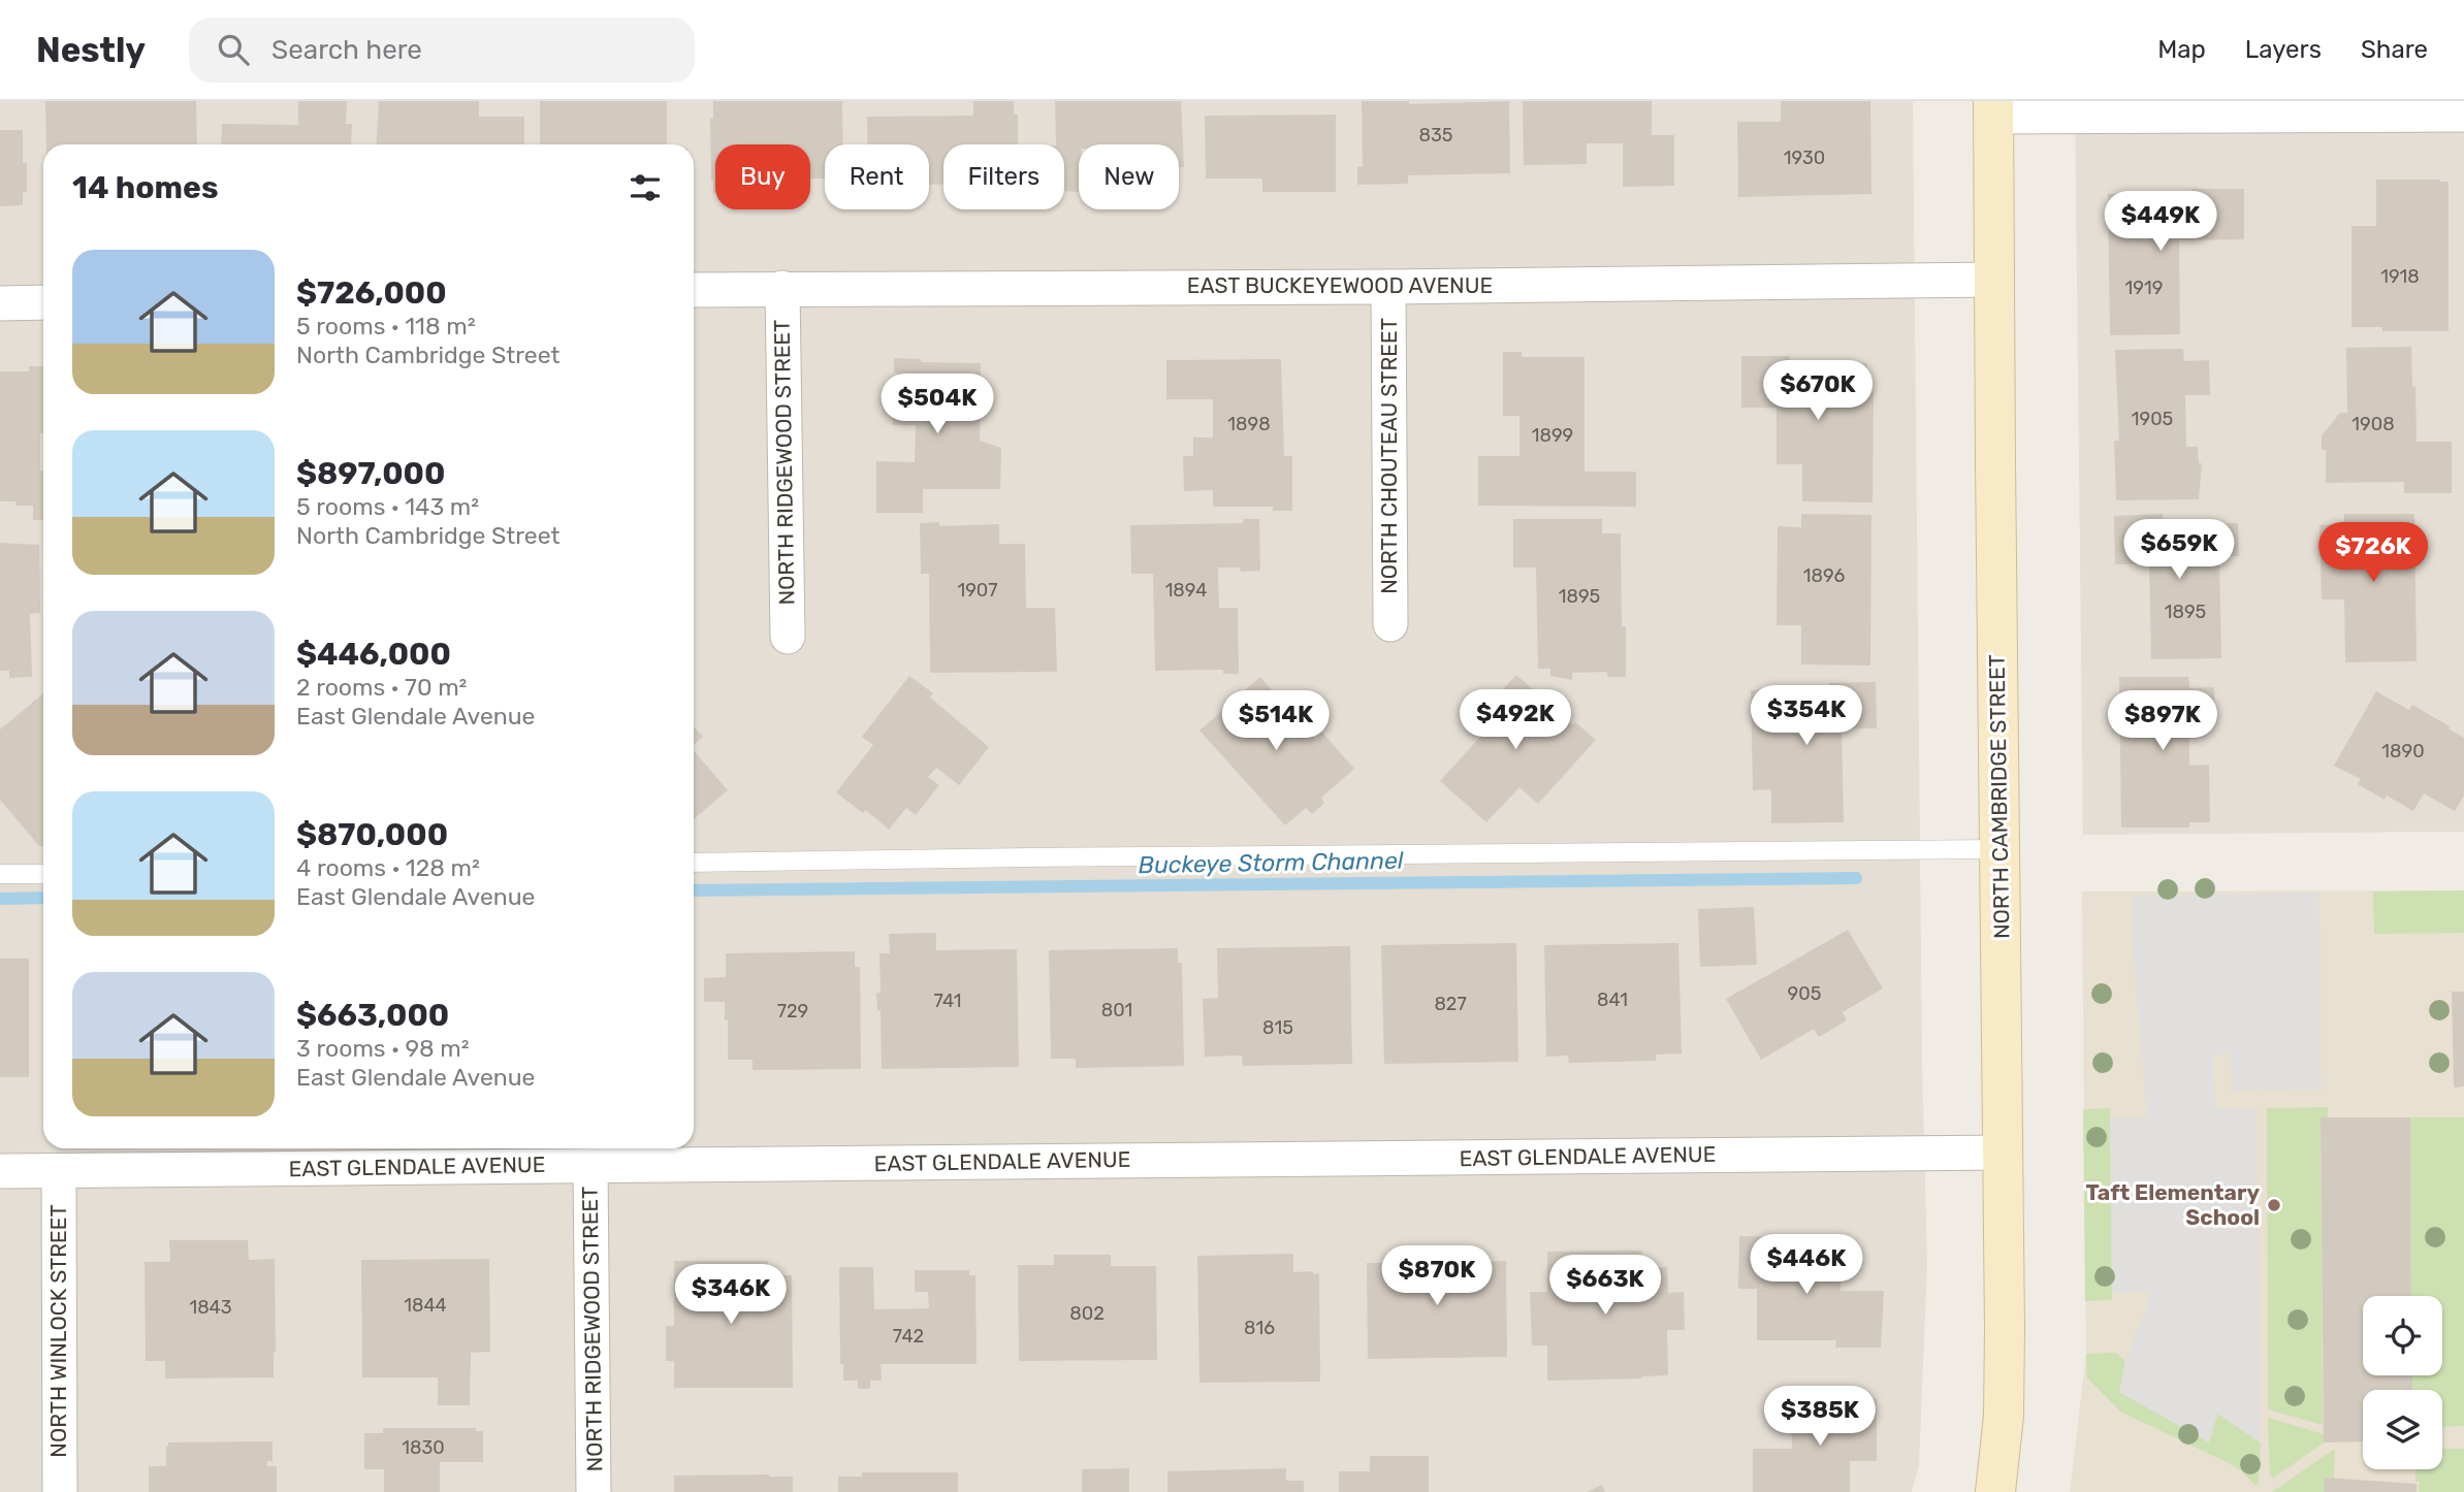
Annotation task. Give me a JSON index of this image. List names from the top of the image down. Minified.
{"streets":{"street":["EAST BUCKEYEWOOD AVENUE","NORTH CHOUTEAU STREET","NORTH RIDGEWOOD STREET","NORTH CAMBRIDGE STREET","EAST GLENDALE AVENUE","NORTH WINLOCK STREET"]},"crossings":[["EAST BUCKEYEWOOD AVENUE","NORTH CHOUTEAU STREET"],["EAST BUCKEYEWOOD AVENUE","NORTH RIDGEWOOD STREET"],["EAST BUCKEYEWOOD AVENUE","NORTH CAMBRIDGE STREET"],["NORTH RIDGEWOOD STREET","EAST GLENDALE AVENUE"],["NORTH CAMBRIDGE STREET","EAST GLENDALE AVENUE"],["EAST GLENDALE AVENUE","NORTH WINLOCK STREET"]],"water":["Buckeye Storm Channel"],"places":["Taft Elementary School"],"house_numbers":["835","1930","1918","1919","1905","1898","1908","1899","1896","1907","1894","1895","1895","1890","905","841","741","827","801","729","815","1844","1843","802","816","742","1830"],"page":{"header":"Nestly","search":"Search here","nav":["Map","Layers","Share"],"chip":["Buy","Rent","Filters","New"],"heading":"14 homes","price":["$449K","$670K","$504K","$659K","$726K","$354K","$492K","$514K","$897K","$446K","$870K","$663K","$346K","$385K"],"list":[{"name":"$726,000","note":"5 rooms · 118 m² · North Cambridge Street"},{"name":"$897,000","note":"5 rooms · 143 m² · North Cambridge Street"},{"name":"$446,000","note":"2 rooms · 70 m² · East Glendale Avenue"},{"name":"$870,000","note":"4 rooms · 128 m² · East Glendale Avenue"},{"name":"$663,000","note":"3 rooms · 98 m² · East Glendale Avenue"}]}}
